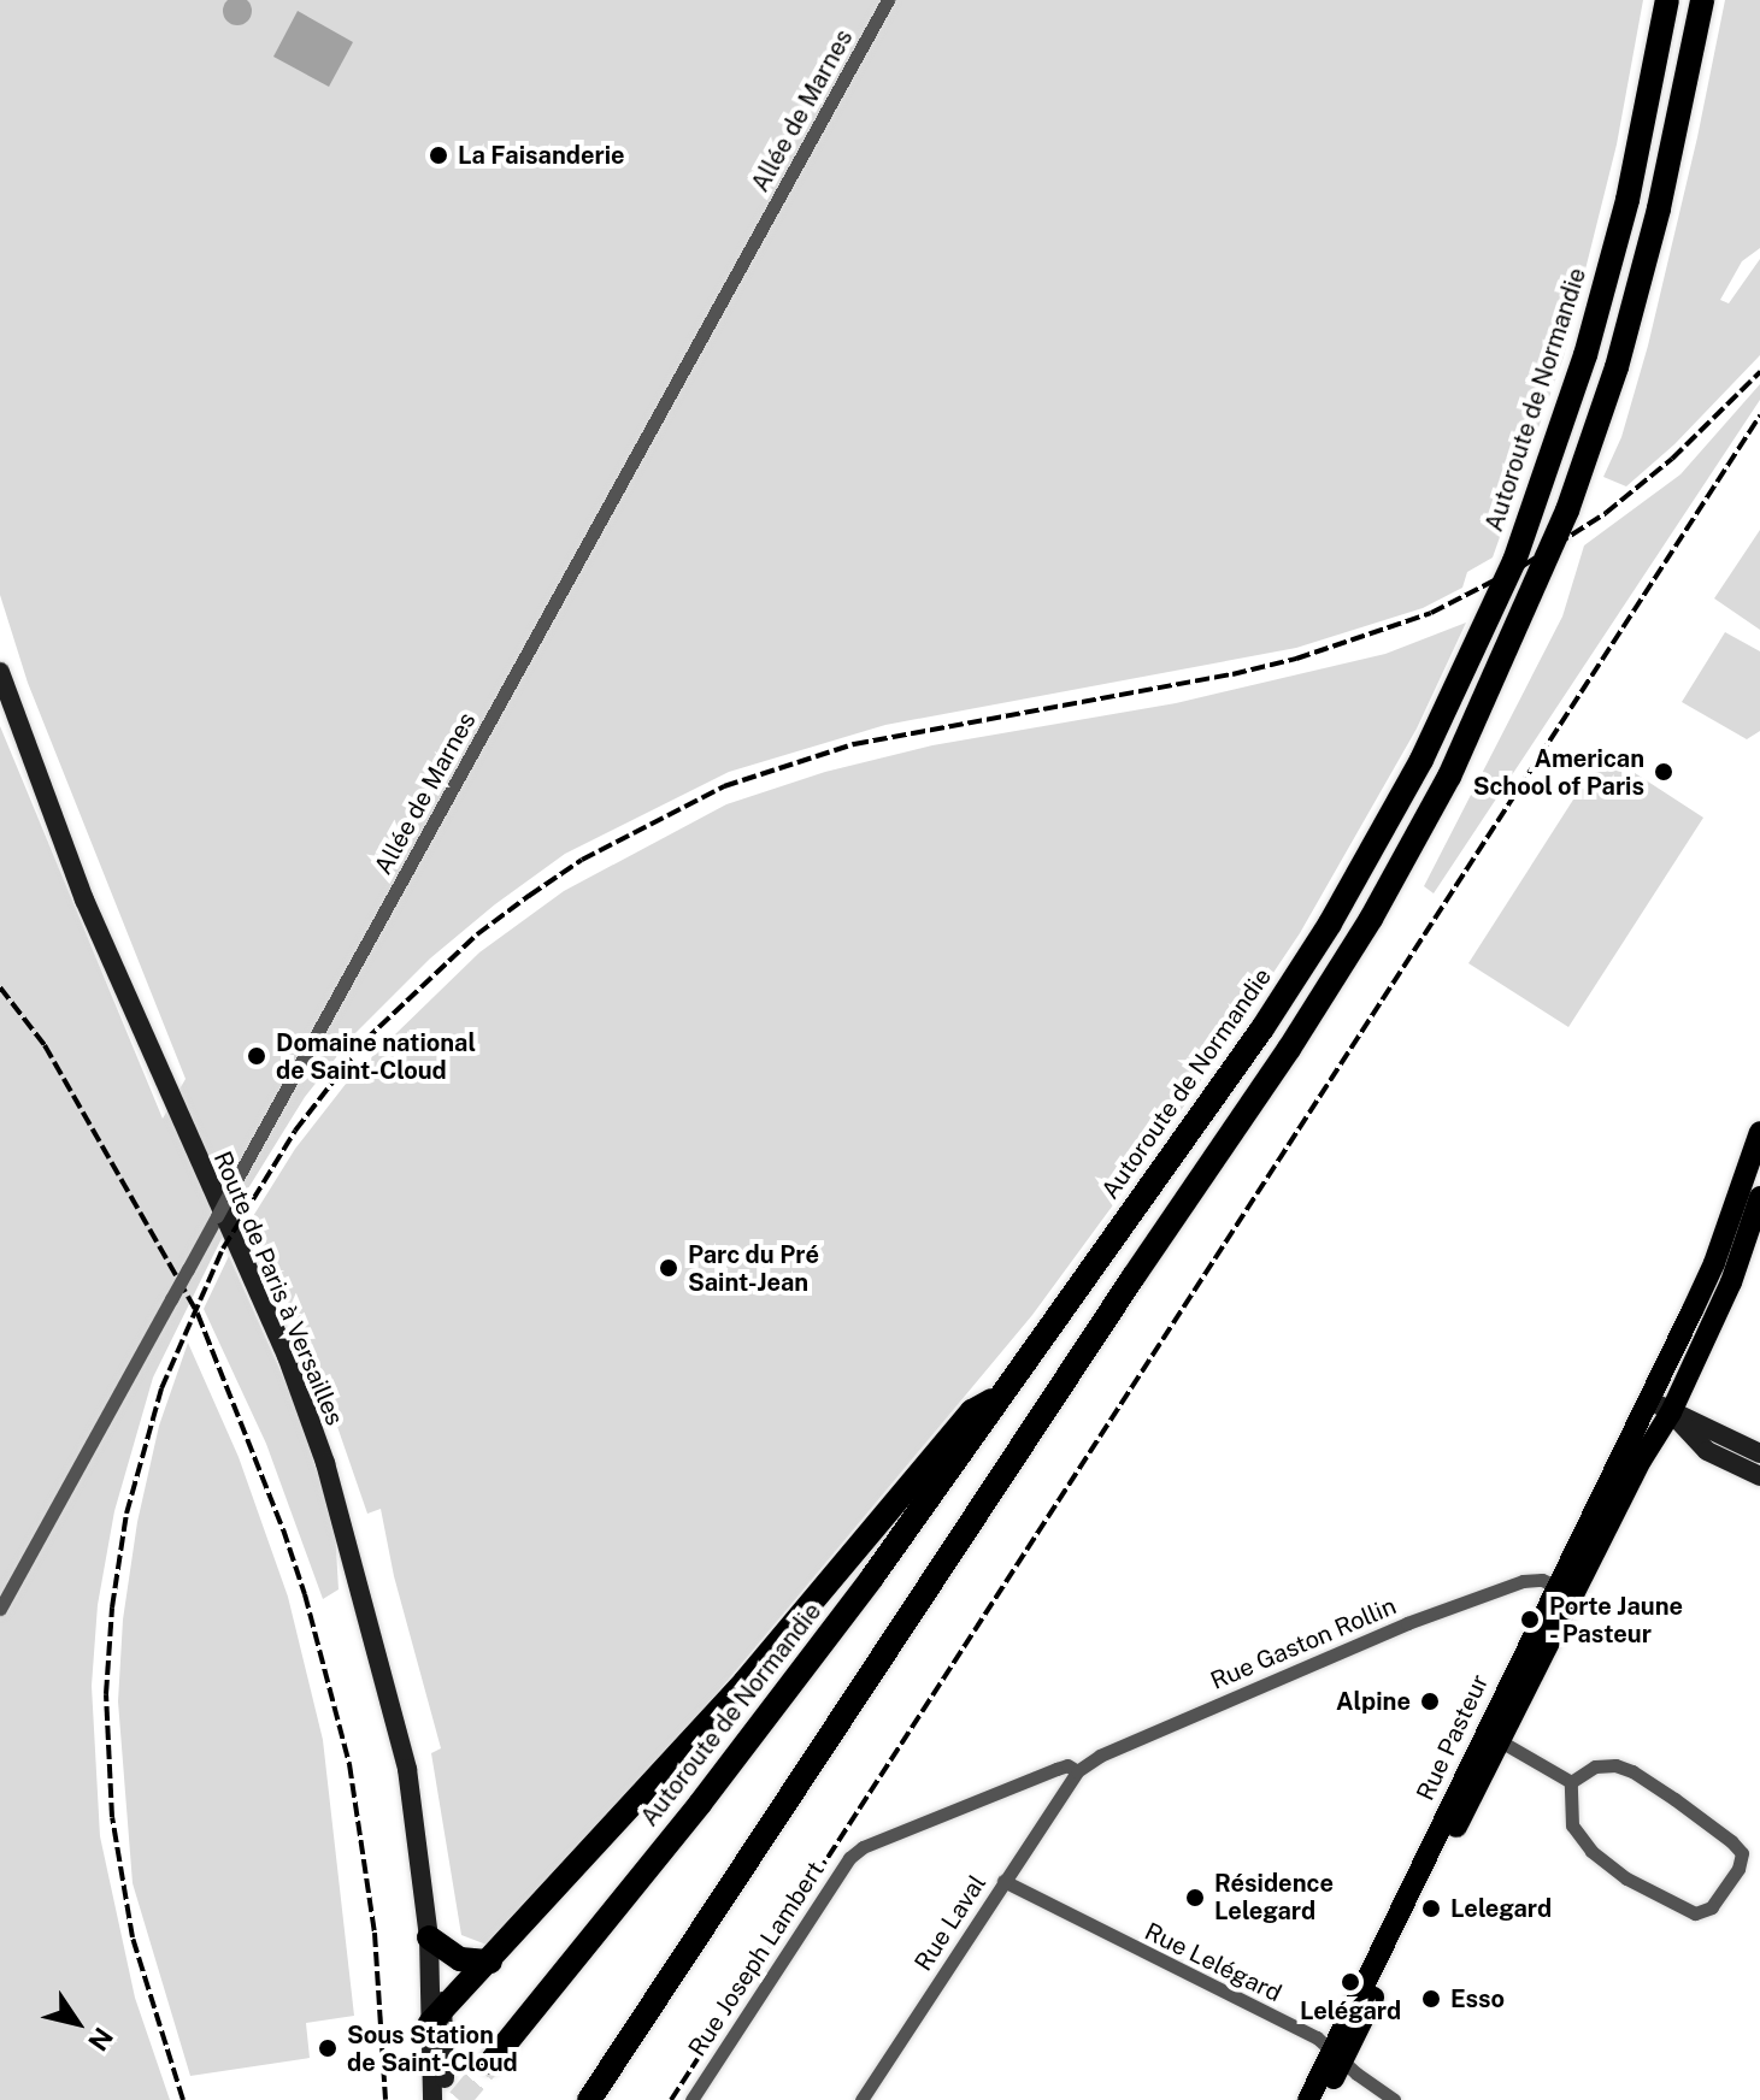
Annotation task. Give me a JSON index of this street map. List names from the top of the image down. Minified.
{"streets":{"highway":["Autoroute de Normandie"],"main road":["Route de Paris à Versailles","Rue Pasteur"],"street":["Allée de Marnes","Rue Gaston Rollin","Rue Laval","Rue Joseph Lambert","Rue Lelégard"]},"crossings":[["Rue Gaston Rollin","Rue Pasteur"],["Rue Gaston Rollin","Rue Laval"],["Rue Gaston Rollin","Rue Joseph Lambert"],["Rue Pasteur","Rue Lelégard"],["Rue Laval","Rue Joseph Lambert"],["Rue Laval","Rue Lelégard"]],"places":["La Faisanderie","American School of Paris","Domaine national de Saint-Cloud","Parc du Pré Saint-Jean","Porte Jaune - Pasteur","Alpine","Résidence Lelegard","Lelegard","Lelégard","Esso","Sous Station de Saint-Cloud"],"north":"bottom right"}
